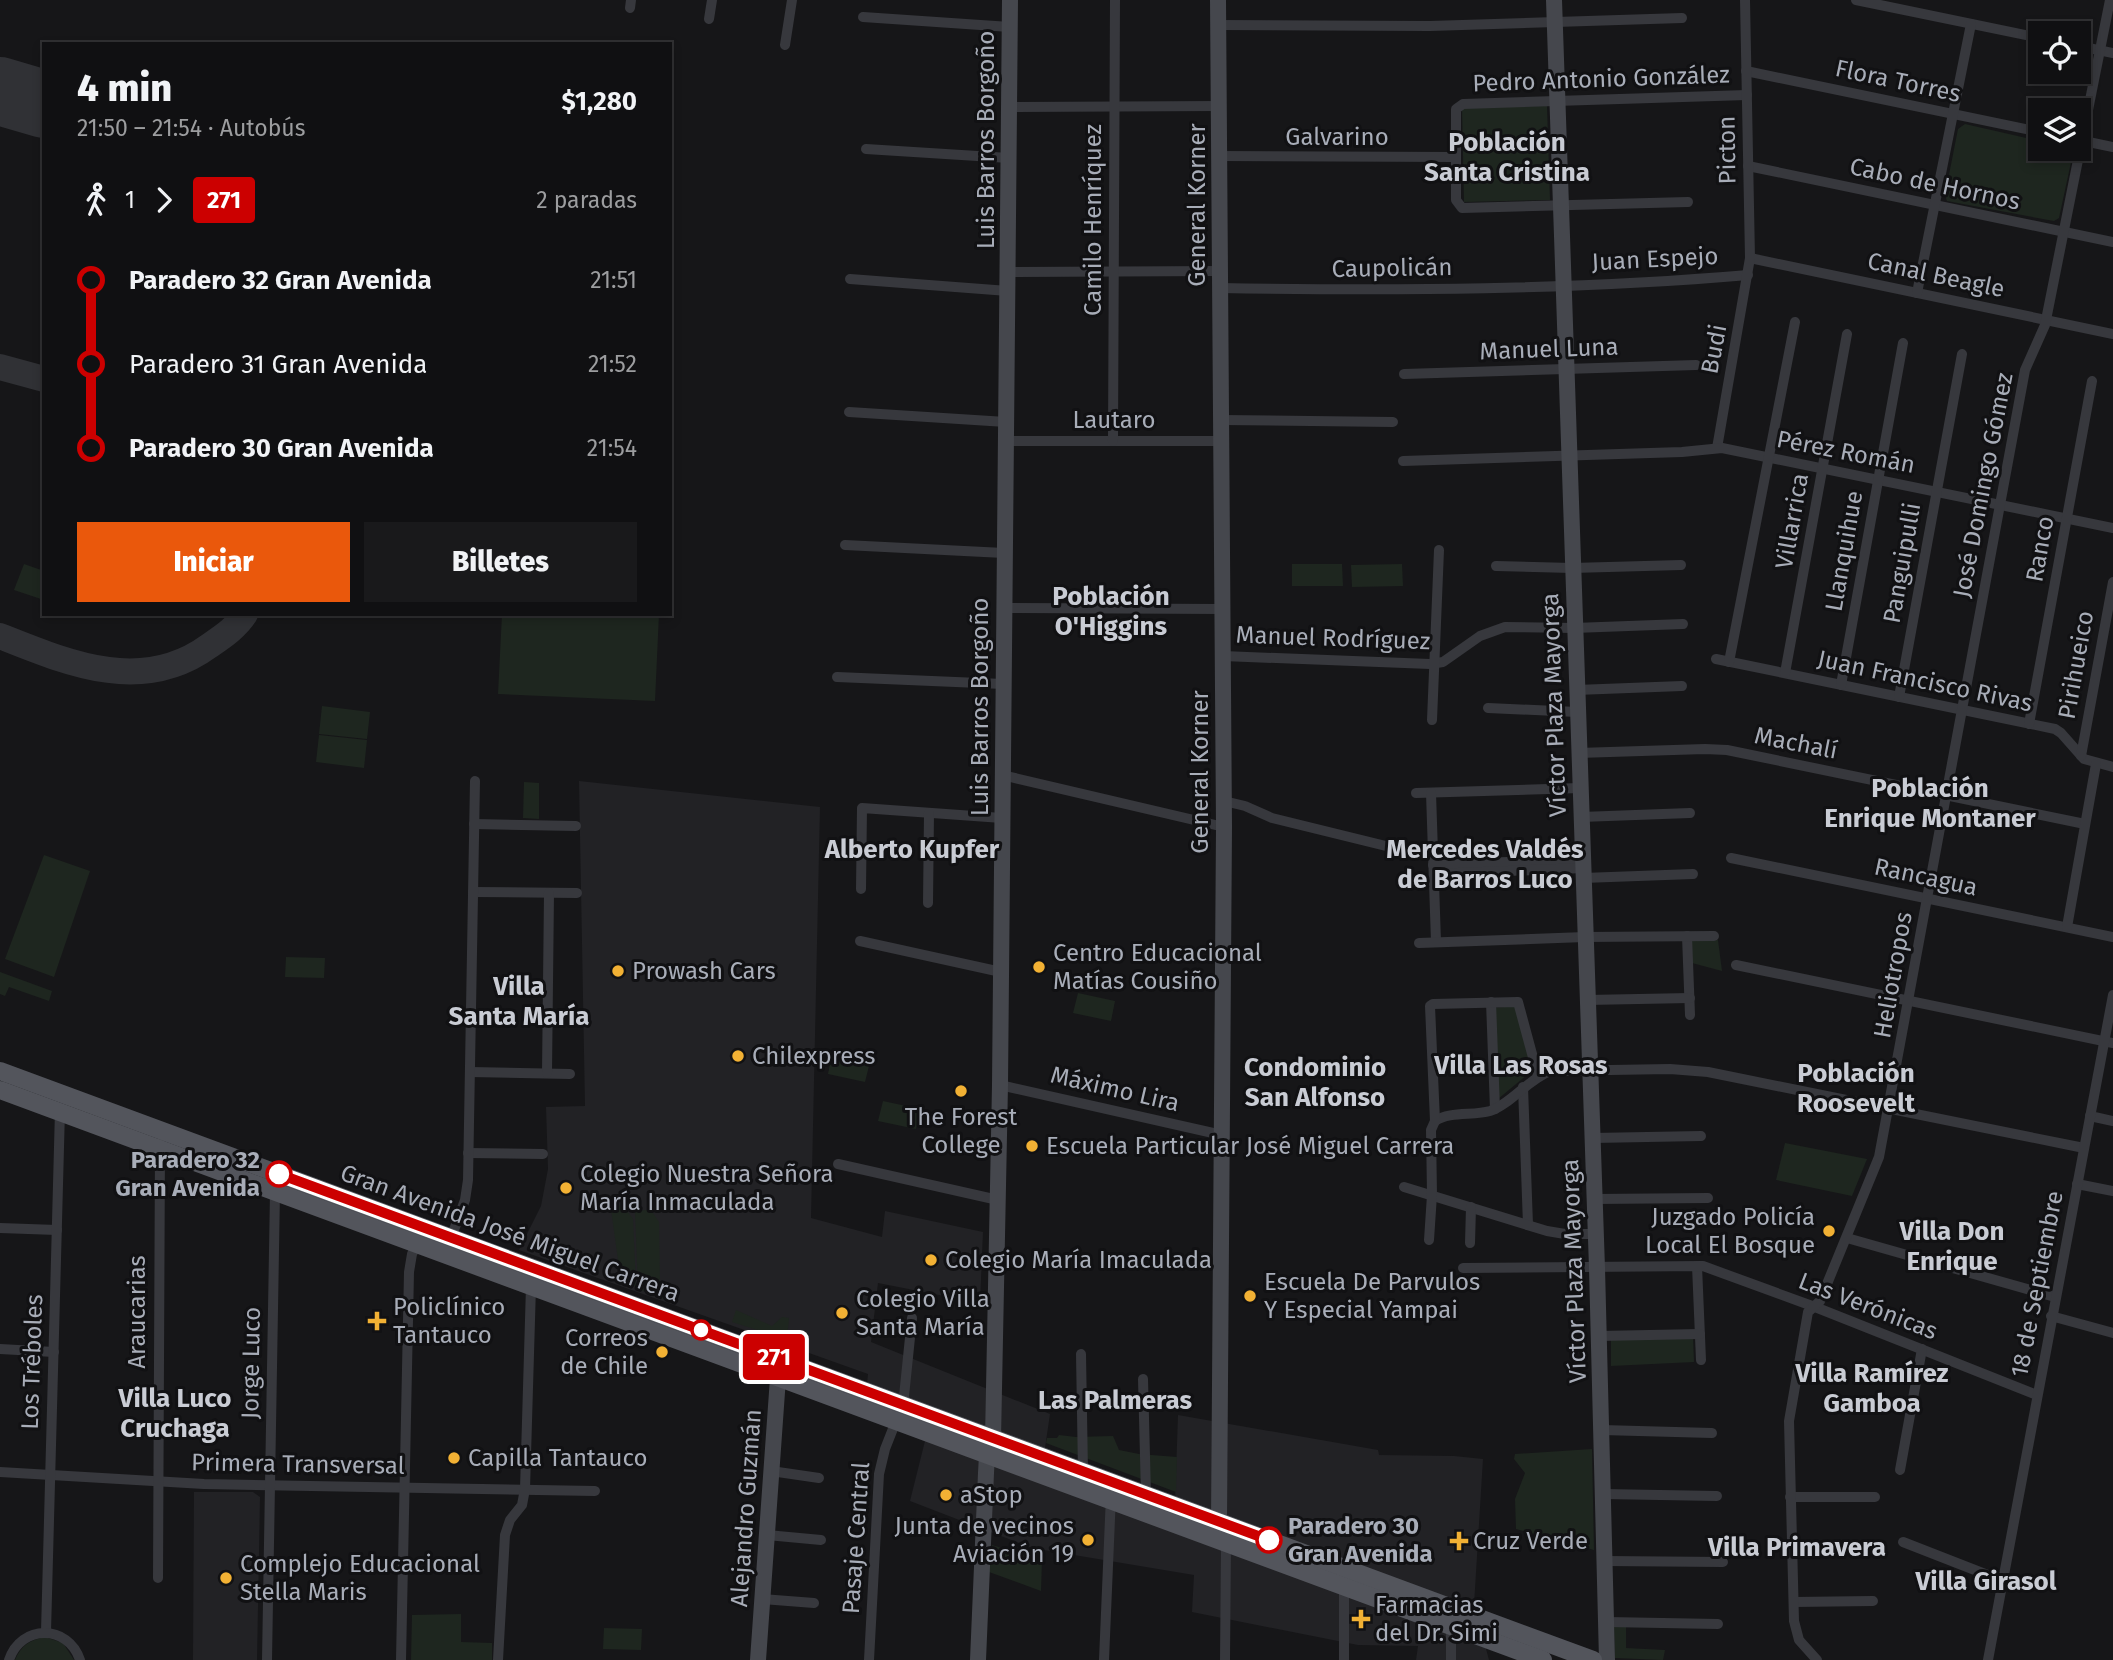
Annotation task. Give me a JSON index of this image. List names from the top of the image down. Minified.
{"streets":{"main road":["Gran Avenida José Miguel Carrera"],"street":["Pedro Antonio González","Flora Torres","Galvarino","Luis Barros Borgoño","Picton","Cabo de Hornos","General Korner","Camilo Henríquez","Juan Espejo","Caupolicán","Canal Beagle","Manuel Luna","Budi","Lautaro","Pérez Román","José Domingo Gómez","Villarrica","Ranco","Llanquihue","Panguipulli","Manuel Rodríguez","Pirihueico","Juan Francisco Rivas","Víctor Plaza Mayorga","Machalí","Rancagua","Heliotropos","Máximo Lira","18 de Septiembre","Las Verónicas","Araucarias","Los Tréboles","Jorge Luco","Primera Transversal","Alejandro Guzmán","Pasaje Central"]},"crossings":[["Pedro Antonio González","Galvarino"],["Pedro Antonio González","Picton"],["Pedro Antonio González","Víctor Plaza Mayorga"],["Flora Torres","Picton"],["Galvarino","General Korner"],["Luis Barros Borgoño","Lautaro"],["Luis Barros Borgoño","Manuel Rodríguez"],["Luis Barros Borgoño","Máximo Lira"],["Luis Barros Borgoño","Gran Avenida José Miguel Carrera"],["Picton","Cabo de Hornos"],["Picton","Canal Beagle"],["Picton","Budi"],["Cabo de Hornos","José Domingo Gómez"],["General Korner","Caupolicán"],["General Korner","Lautaro"],["General Korner","Manuel Rodríguez"],["General Korner","Máximo Lira"],["General Korner","Gran Avenida José Miguel Carrera"],["Camilo Henríquez","Lautaro"],["Juan Espejo","Caupolicán"],["Juan Espejo","Budi"],["Juan Espejo","Víctor Plaza Mayorga"],["Caupolicán","Víctor Plaza Mayorga"],["Canal Beagle","Budi"],["Canal Beagle","José Domingo Gómez"],["Manuel Luna","Víctor Plaza Mayorga"],["Budi","Pérez Román"],["Pérez Román","José Domingo Gómez"],["Pérez Román","Villarrica"],["Pérez Román","Ranco"],["Pérez Román","Llanquihue"],["Pérez Román","Panguipulli"],["Pérez Román","Víctor Plaza Mayorga"],["José Domingo Gómez","Juan Francisco Rivas"],["José Domingo Gómez","Machalí"],["José Domingo Gómez","Rancagua"],["José Domingo Gómez","Heliotropos"],["Villarrica","Juan Francisco Rivas"],["Ranco","Juan Francisco Rivas"],["Llanquihue","Juan Francisco Rivas"],["Panguipulli","Juan Francisco Rivas"],["Manuel Rodríguez","Víctor Plaza Mayorga"],["Pirihueico","Juan Francisco Rivas"],["Víctor Plaza Mayorga","Machalí"],["Víctor Plaza Mayorga","Las Verónicas"],["Rancagua","Heliotropos"],["Heliotropos","Las Verónicas"],["Gran Avenida José Miguel Carrera","Araucarias"],["Gran Avenida José Miguel Carrera","Los Tréboles"],["Gran Avenida José Miguel Carrera","Jorge Luco"],["Gran Avenida José Miguel Carrera","Alejandro Guzmán"],["Gran Avenida José Miguel Carrera","Pasaje Central"],["18 de Septiembre","Las Verónicas"],["Araucarias","Primera Transversal"],["Los Tréboles","Primera Transversal"],["Jorge Luco","Primera Transversal"]],"districts":["Población Santa Cristina","Población O'Higgins","Población Enrique Montaner","Alberto Kupfer","Mercedes Valdés de Barros Luco","Villa Santa María","Villa Las Rosas","Condominio San Alfonso","Población Roosevelt","Villa Don Enrique","Villa Ramírez Gamboa","Villa Luco Cruchaga","Las Palmeras","Villa Primavera","Villa Girasol"],"places":{"other":["Centro Educacional Matías Cousiño","Prowash Cars","Chilexpress","The Forest College","Escuela Particular José Miguel Carrera","Paradero 32 Gran Avenida","Colegio Nuestra Señora María Inmaculada","Juzgado Policía Local El Bosque","Colegio María Imaculada","Escuela De Parvulos Y Especial Yampai","Colegio Villa Santa María","Correos de Chile","Capilla Tantauco","aStop","Junta de vecinos Aviación 19","Paradero 30 Gran Avenida","Complejo Educacional Stella Maris"],"health":["Policlínico Tantauco","Cruz Verde","Farmacias del Dr. Simi"]},"lines":["bus line 271"],"page":{"on_map":"271","heading":["4 min","21:50 – 21:54 · Autobús","$1,280"],"legs":["1","271","2 paradas"],"list":[{"name":"Paradero 32 Gran Avenida","value":"21:51"},{"name":"Paradero 31 Gran Avenida","value":"21:52"},{"name":"Paradero 30 Gran Avenida","value":"21:54"}],"buttons":["Iniciar","Billetes"]}}
